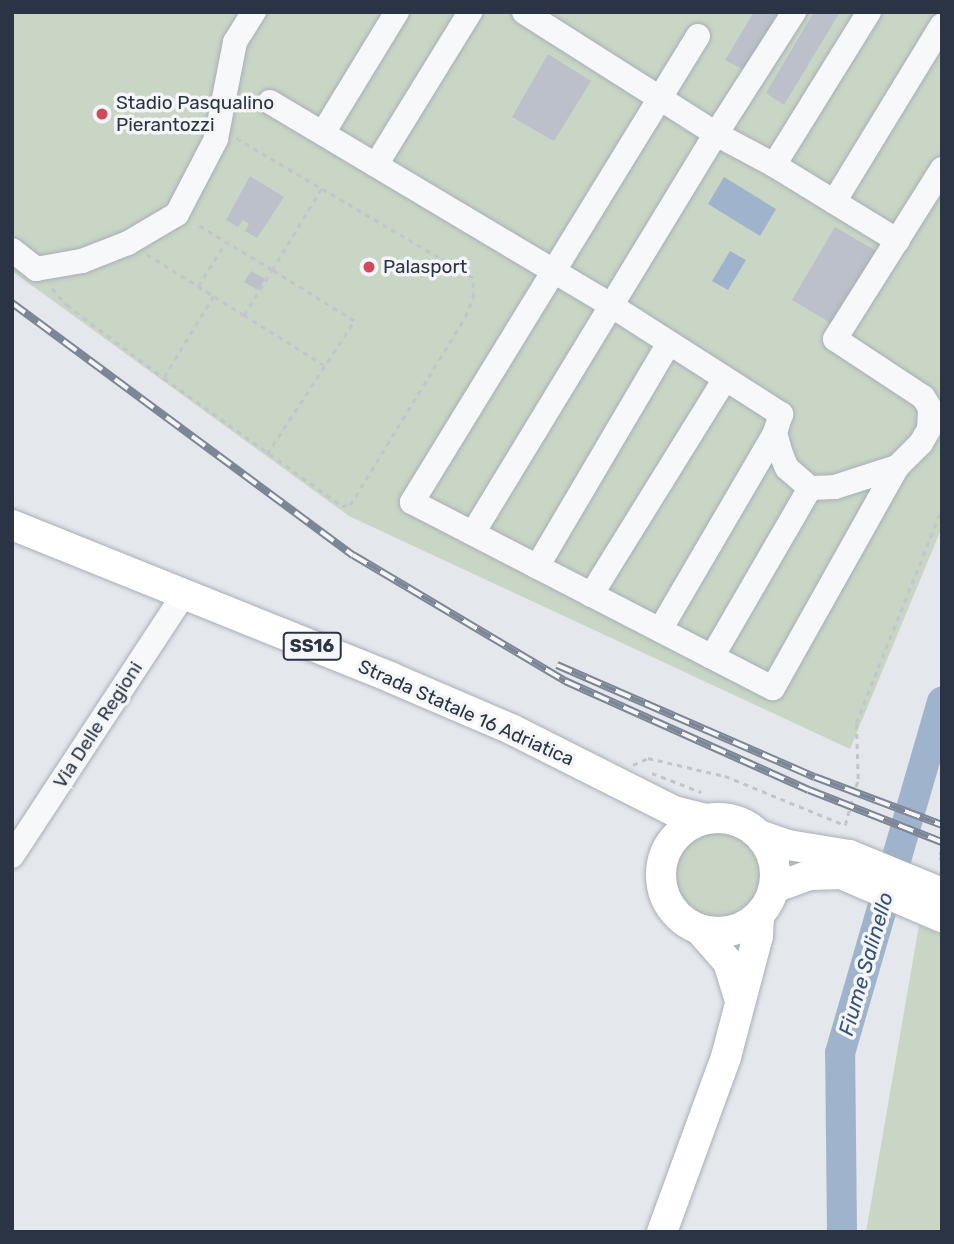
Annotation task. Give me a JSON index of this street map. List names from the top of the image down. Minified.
{"streets":{"main road":["SS16","Strada Statale 16 Adriatica"],"street":["Via Delle Regioni"]},"crossings":[["Strada Statale 16 Adriatica","Via Delle Regioni"]],"water":["Fiume Salinello"],"places":["Stadio Pasqualino Pierantozzi","Palasport"]}
